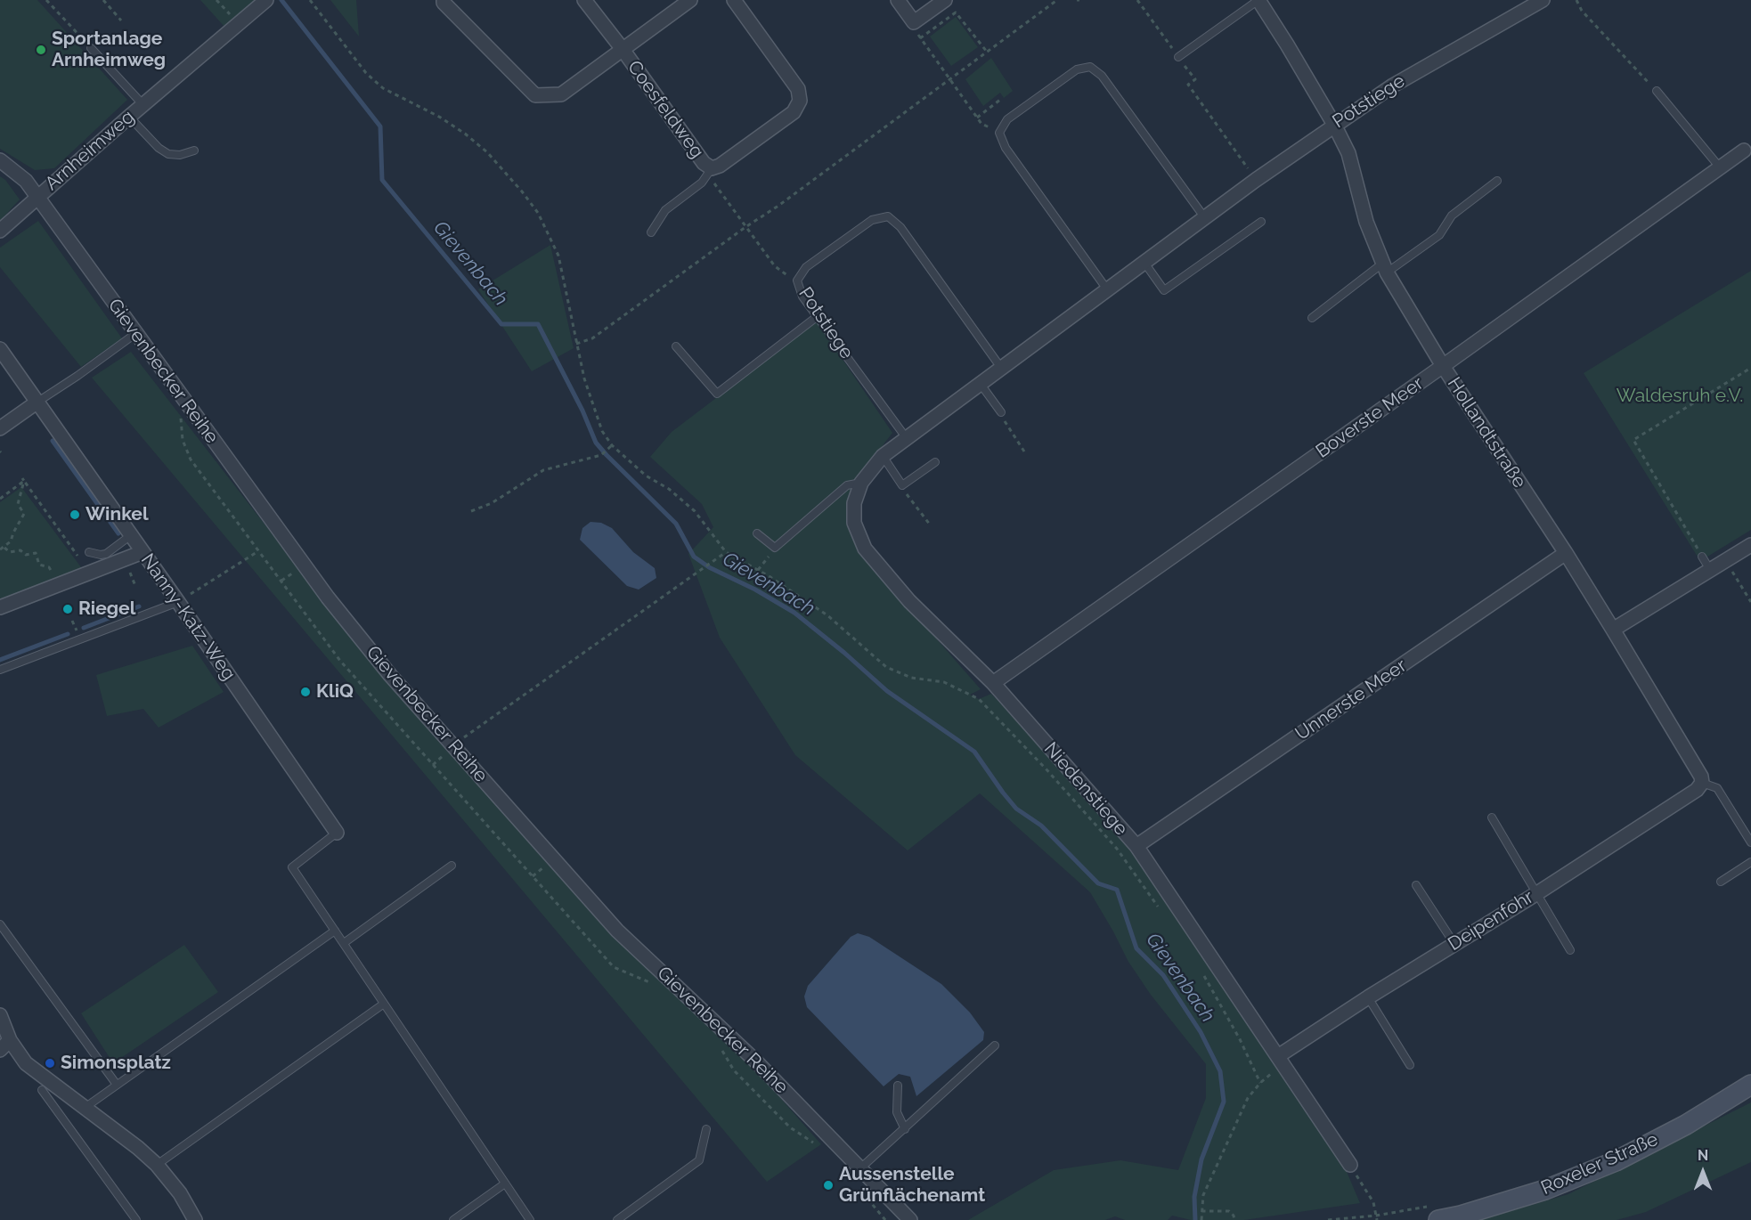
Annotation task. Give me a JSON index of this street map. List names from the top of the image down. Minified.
{"streets":{"main road":["Roxeler Straße"],"street":["Potstiege","Coesfeldweg","Arnheimweg","Gievenbecker Reihe","Boverste Meer","Hollandtstraße","Nanny-Katz-Weg","Unnerste Meer","Niedenstiege","Deipenfohr"]},"crossings":[["Potstiege","Hollandtstraße"],["Potstiege","Niedenstiege"],["Arnheimweg","Gievenbecker Reihe"],["Boverste Meer","Hollandtstraße"],["Boverste Meer","Niedenstiege"],["Hollandtstraße","Unnerste Meer"],["Hollandtstraße","Deipenfohr"],["Unnerste Meer","Niedenstiege"],["Niedenstiege","Deipenfohr"]],"water":["Gievenbach"],"parks":["Waldesruh e.V."],"places":["Sportanlage Arnheimweg","Winkel","Riegel","KliQ","Simonsplatz","Aussenstelle Grünflächenamt"],"north":"top"}
